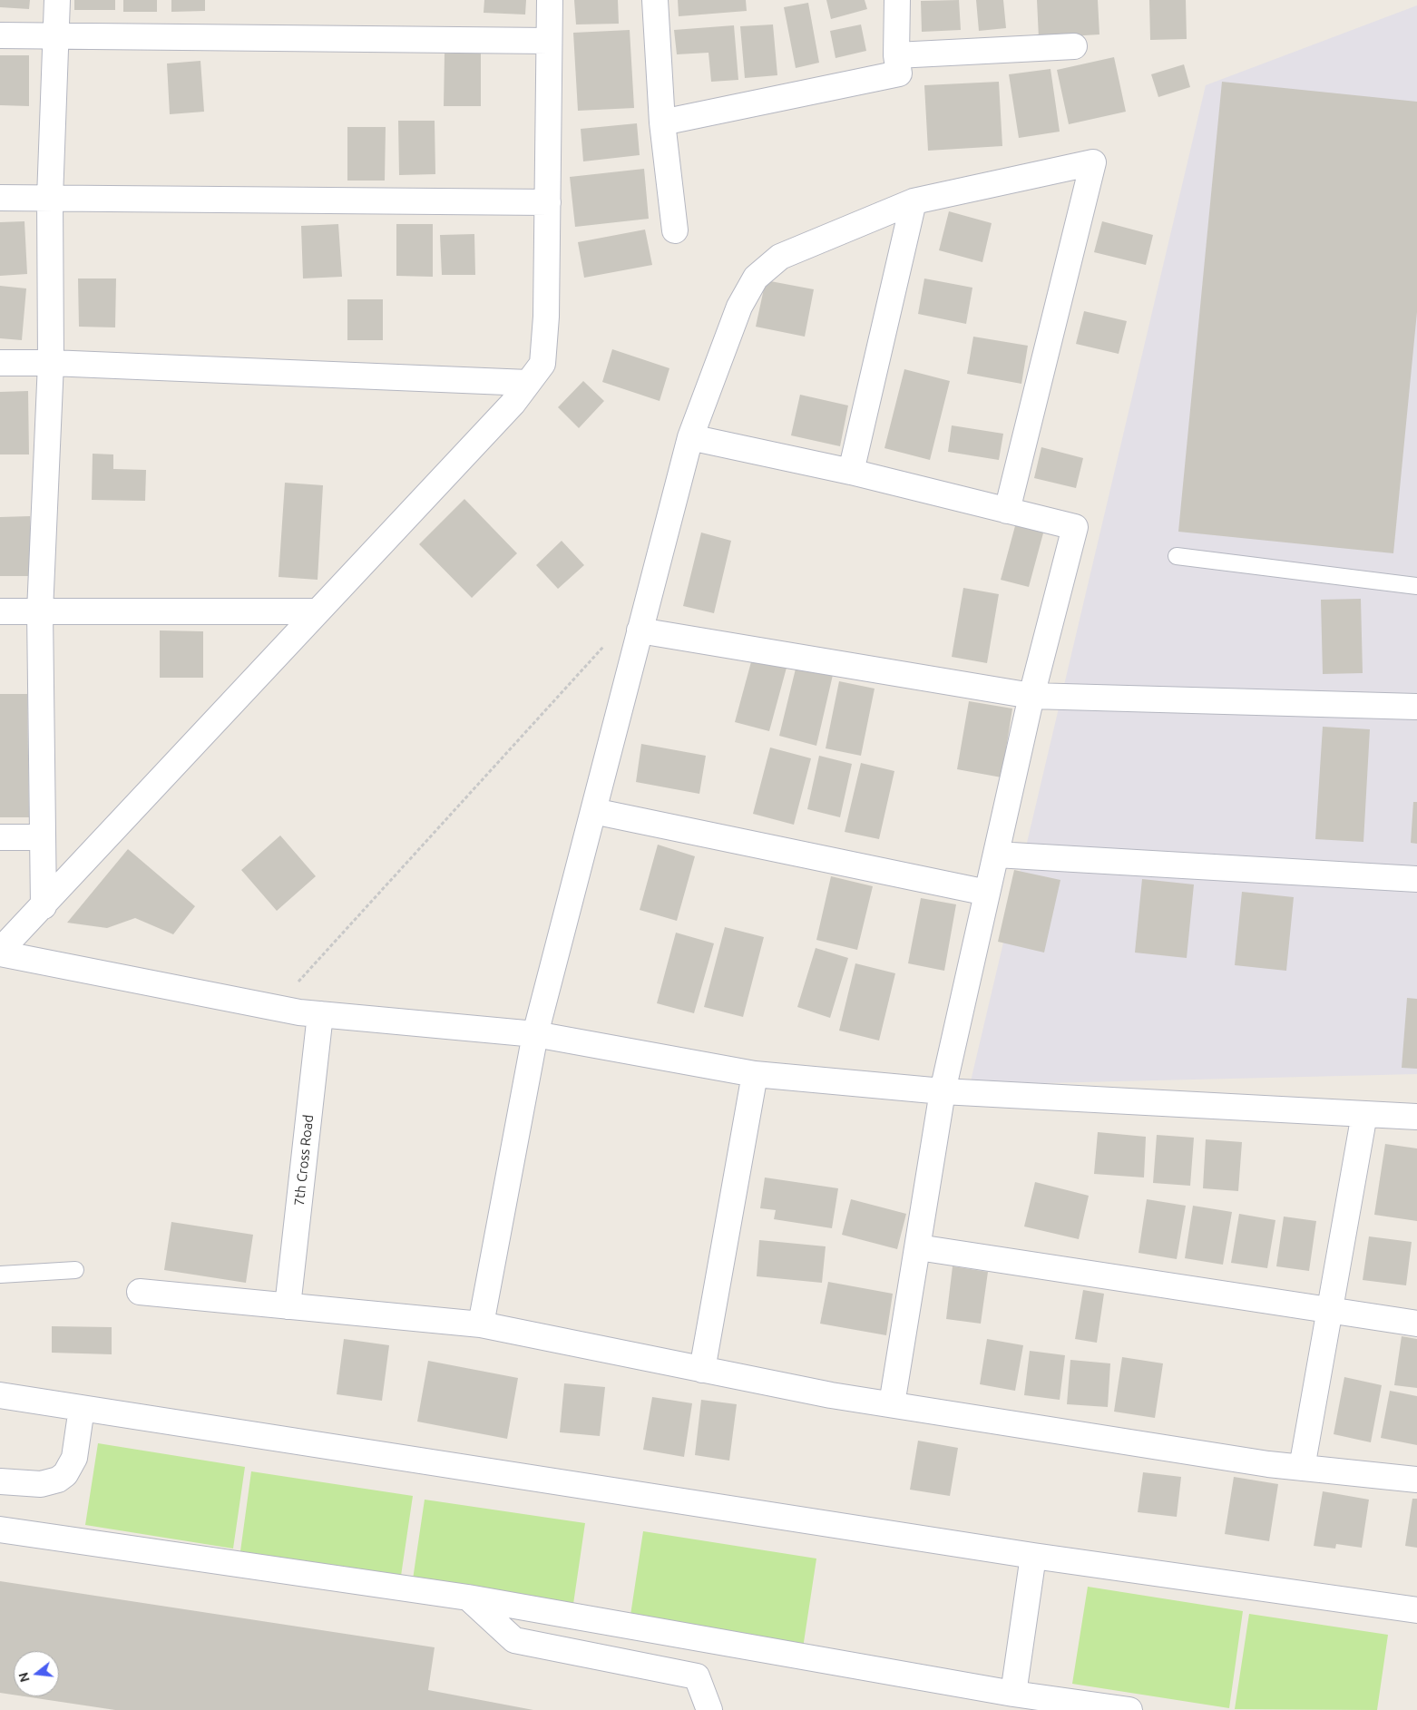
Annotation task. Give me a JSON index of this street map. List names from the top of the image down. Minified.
{"streets":{"street":["7th Cross Road"]},"north":"left"}
